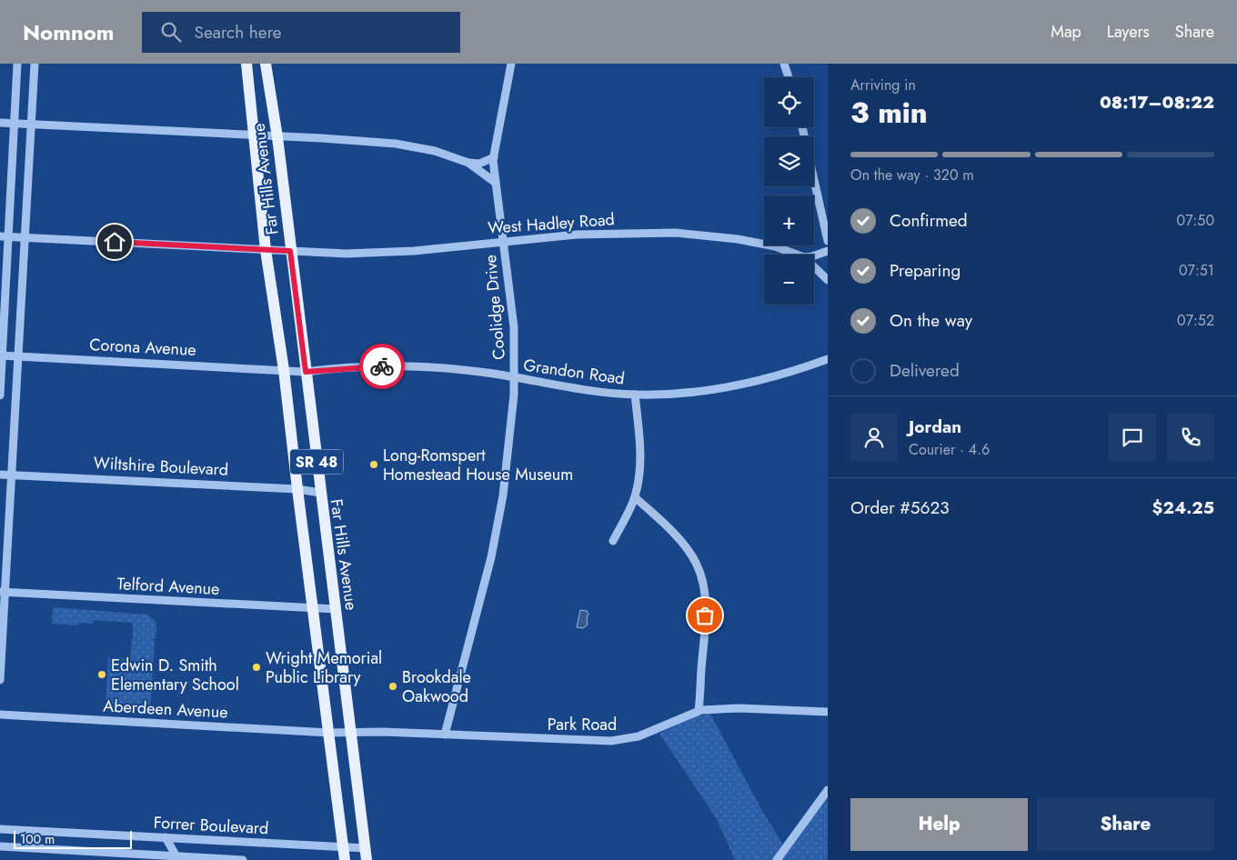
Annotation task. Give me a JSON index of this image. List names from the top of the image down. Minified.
{"streets":{"main road":["Far Hills Avenue","SR 48"],"street":["West Hadley Road","Coolidge Drive","Corona Avenue","Grandon Road","Wiltshire Boulevard","Telford Avenue","Aberdeen Avenue","Park Road","Forrer Boulevard"]},"crossings":[["Far Hills Avenue","West Hadley Road"],["Far Hills Avenue","Corona Avenue"],["Far Hills Avenue","Grandon Road"],["Far Hills Avenue","Wiltshire Boulevard"],["Far Hills Avenue","Telford Avenue"],["Far Hills Avenue","Aberdeen Avenue"],["Far Hills Avenue","Park Road"],["Far Hills Avenue","Forrer Boulevard"],["West Hadley Road","Coolidge Drive"],["Coolidge Drive","Grandon Road"],["Coolidge Drive","Park Road"],["Corona Avenue","Grandon Road"],["Aberdeen Avenue","Park Road"]],"places":["Long-Romspert Homestead House Museum","Wright Memorial Public Library","Edwin D. Smith Elementary School","Brookdale Oakwood"],"scale_bar":"100 m","page":{"header":"Nomnom","search":"Search here","nav":["Map","Layers","Share"],"heading":["3 min","Arriving in","08:17–08:22"],"panel":["Jordan","Courier · 4.6","Order #5623","$24.25"],"map_buttons":["+","−"],"bar":"On the way · 320 m","list":[["Confirmed","07:50"],["Preparing","07:51"],["On the way","07:52"],"Delivered"],"buttons":["Help","Share"],"scale":"100 m"}}
